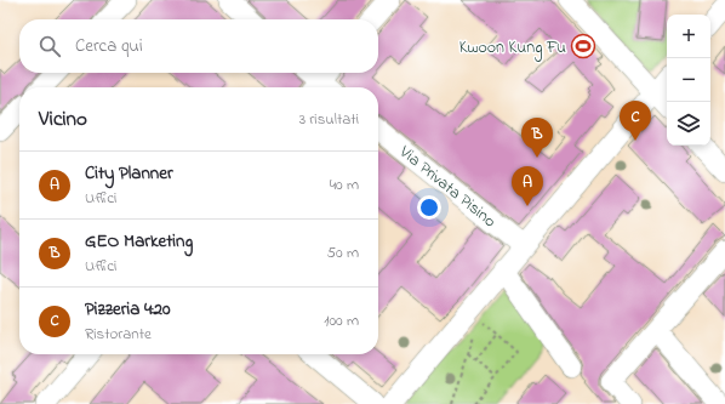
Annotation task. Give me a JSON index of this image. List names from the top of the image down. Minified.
{"streets":{"street":["Via Privata Pisino"]},"places":{"sports":["Kwoon Kung Fu"]},"page":{"map_buttons":["+","−"],"search":"Cerca qui","heading":["Vicino","3 risultati"],"pins":["C","B","A"],"list":[{"mark":"A","name":"City Planner","note":"Uffici","value":"40 m"},{"mark":"B","name":"GEO Marketing","note":"Uffici","value":"50 m"},{"mark":"C","name":"Pizzeria 4:20","note":"Ristorante","value":"100 m"}]}}
